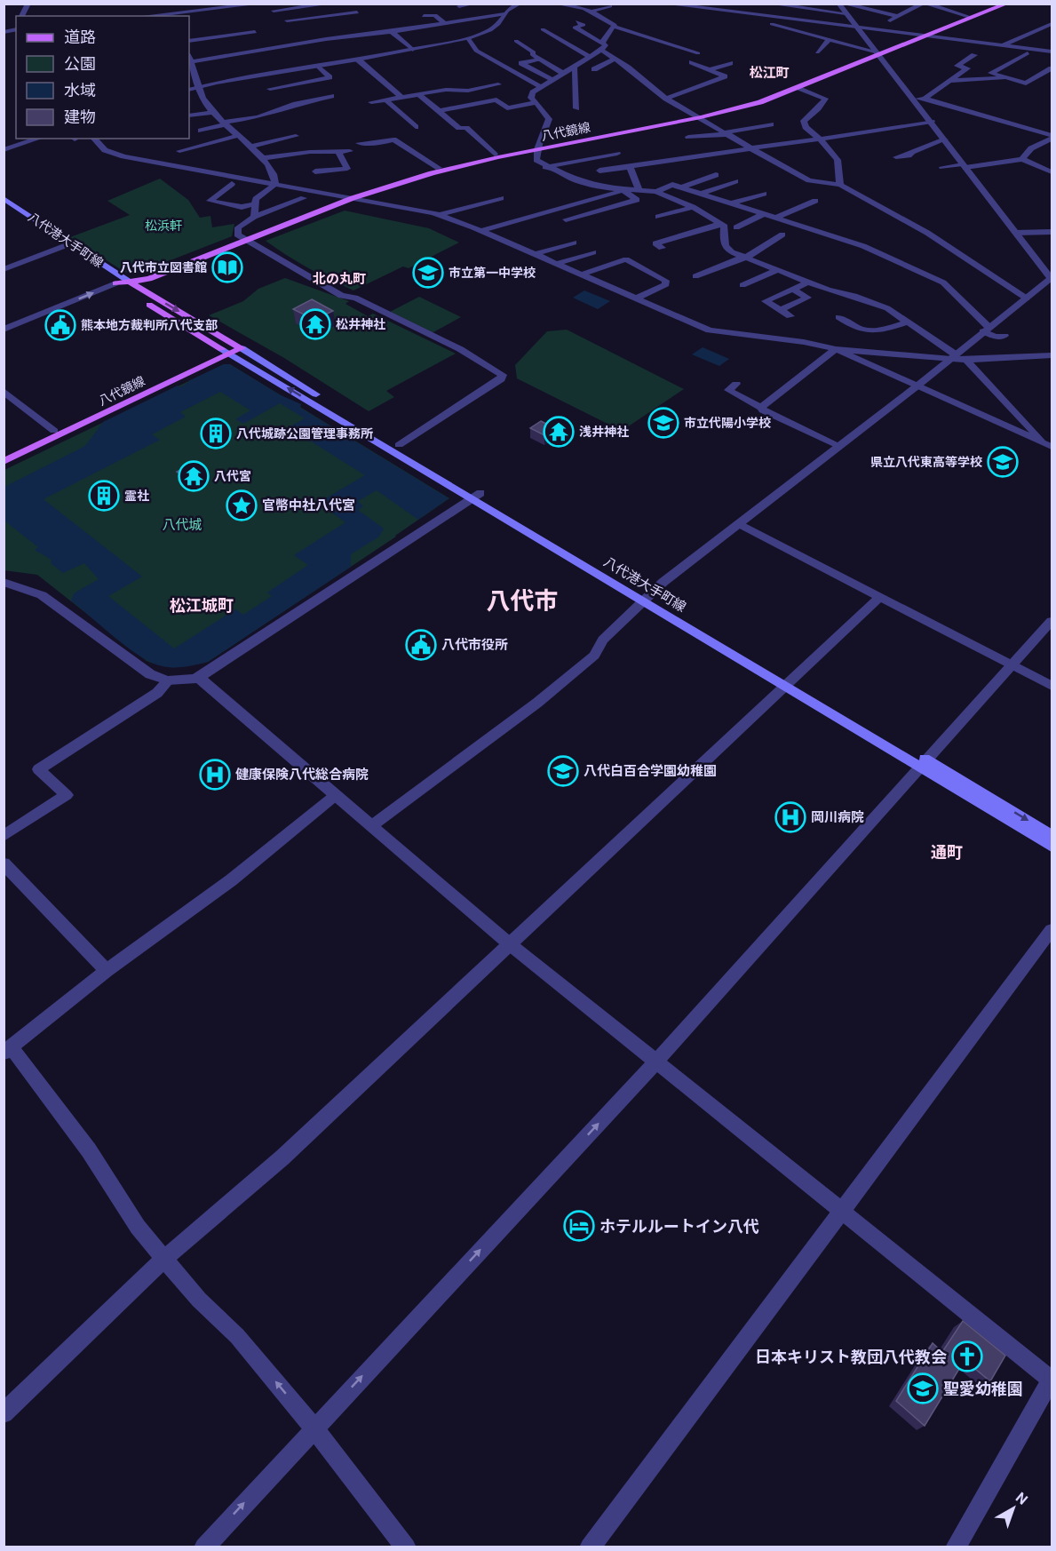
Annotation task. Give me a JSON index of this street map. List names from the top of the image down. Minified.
{"streets":{"main road":["八代鏡線","八代港大手町線"]},"crossings":[["八代鏡線","八代港大手町線"]],"districts":["松江町","北の丸町","八代市","松江城町","通町"],"parks":["松浜軒","八代城"],"places":{"library":["八代市立図書館"],"school or university":["市立第一中学校","市立代陽小学校","県立八代東高等学校","八代白百合学園幼稚園","聖愛幼稚園"],"temple":["松井神社","浅井神社","八代宮"],"public building":["熊本地方裁判所八代支部","八代市役所"],"building":["八代城跡公園管理事務所","霊社"],"place":["官幣中社八代宮"],"hospital":["健康保険八代総合病院","岡川病院"],"hotel":["ホテルルートイン八代"],"church":["日本キリスト教団八代教会"]},"legend":["道路","公園","水域","建物"],"north":"top right"}
